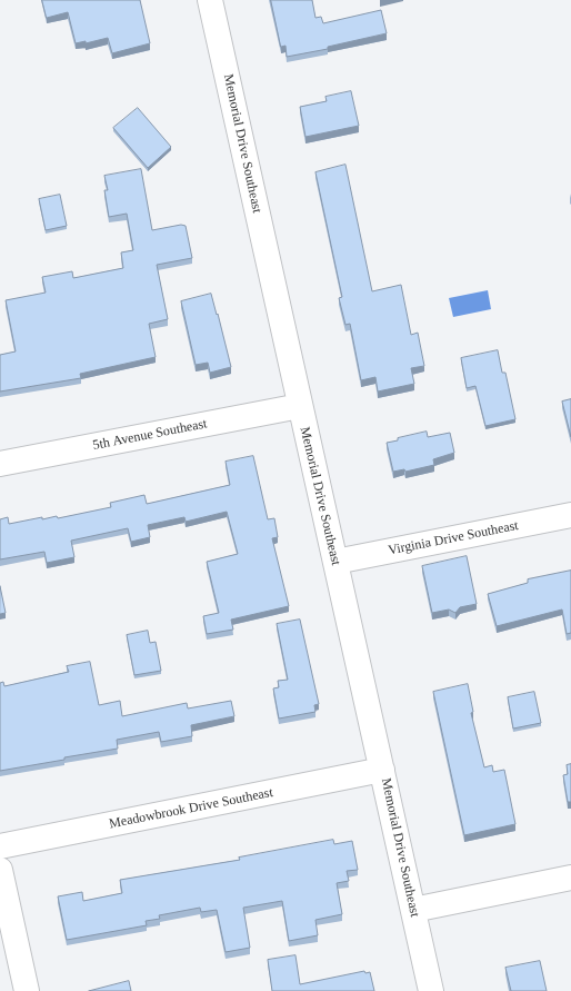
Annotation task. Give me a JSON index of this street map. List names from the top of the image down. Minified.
{"streets":{"street":["Memorial Drive Southeast","5th Avenue Southeast","Virginia Drive Southeast","Meadowbrook Drive Southeast"]},"crossings":[["Memorial Drive Southeast","5th Avenue Southeast"],["Memorial Drive Southeast","Virginia Drive Southeast"],["Memorial Drive Southeast","Meadowbrook Drive Southeast"]]}
